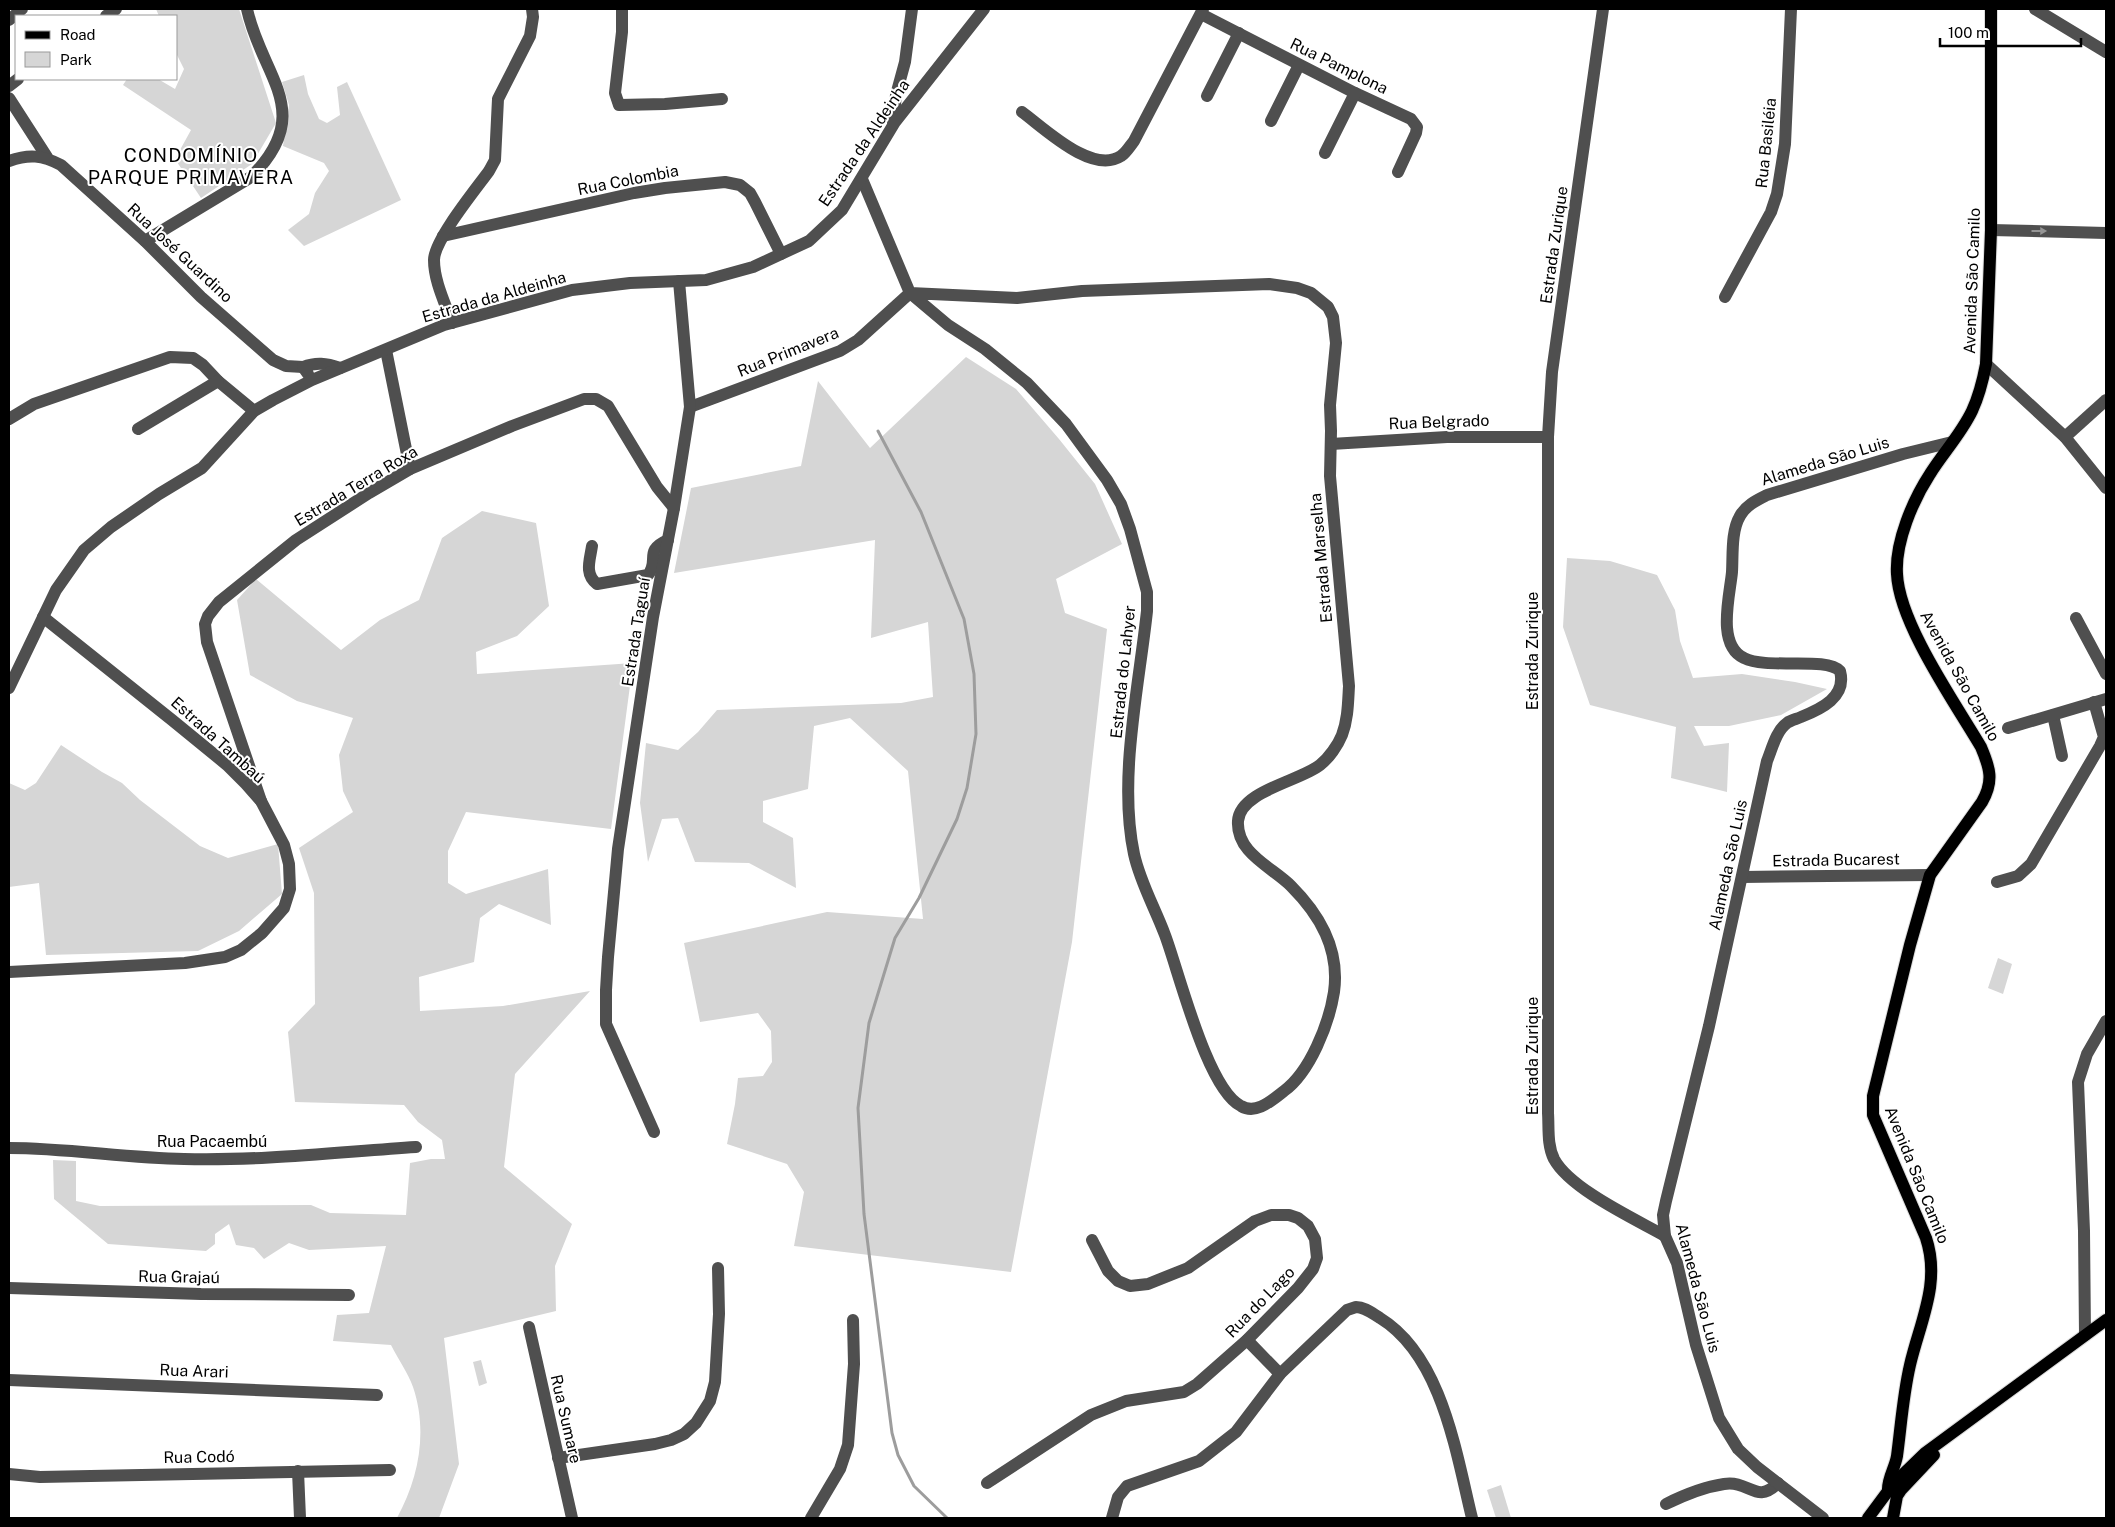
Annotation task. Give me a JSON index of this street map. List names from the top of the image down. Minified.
{"streets":{"main road":["Avenida São Camilo"],"street":["Rua Pamplona","Estrada da Aldeinha","Rua Basiléia","Rua Colombia","Estrada Zurique","Rua José Guardino","Rua Primavera","Rua Belgrado","Alameda São Luis","Estrada Terra Roxa","Estrada Marselha","Estrada Taguaí","Estrada do Lahyer","Estrada Tambaú","Estrada Bucarest","Rua Pacaembú","Rua Grajaú","Rua do Lago","Rua Arari","Rua Sumare","Rua Codó"]},"crossings":[["Estrada da Aldeinha","Rua Colombia"],["Estrada da Aldeinha","Rua José Guardino"],["Estrada da Aldeinha","Estrada Taguaí"],["Estrada da Aldeinha","Estrada do Lahyer"],["Estrada da Aldeinha","Estrada Tambaú"],["Estrada Zurique","Rua Belgrado"],["Estrada Zurique","Alameda São Luis"],["Avenida São Camilo","Alameda São Luis"],["Avenida São Camilo","Estrada Bucarest"],["Rua Primavera","Estrada Marselha"],["Rua Primavera","Estrada Taguaí"],["Rua Primavera","Estrada do Lahyer"],["Rua Belgrado","Estrada Marselha"],["Alameda São Luis","Estrada Bucarest"],["Estrada Terra Roxa","Estrada Taguaí"],["Estrada Terra Roxa","Estrada Tambaú"],["Estrada Marselha","Estrada do Lahyer"]],"districts":["CONDOMÍNIO PARQUE PRIMAVERA"],"legend":["Road","Park"],"scale_bar":"100 m"}
